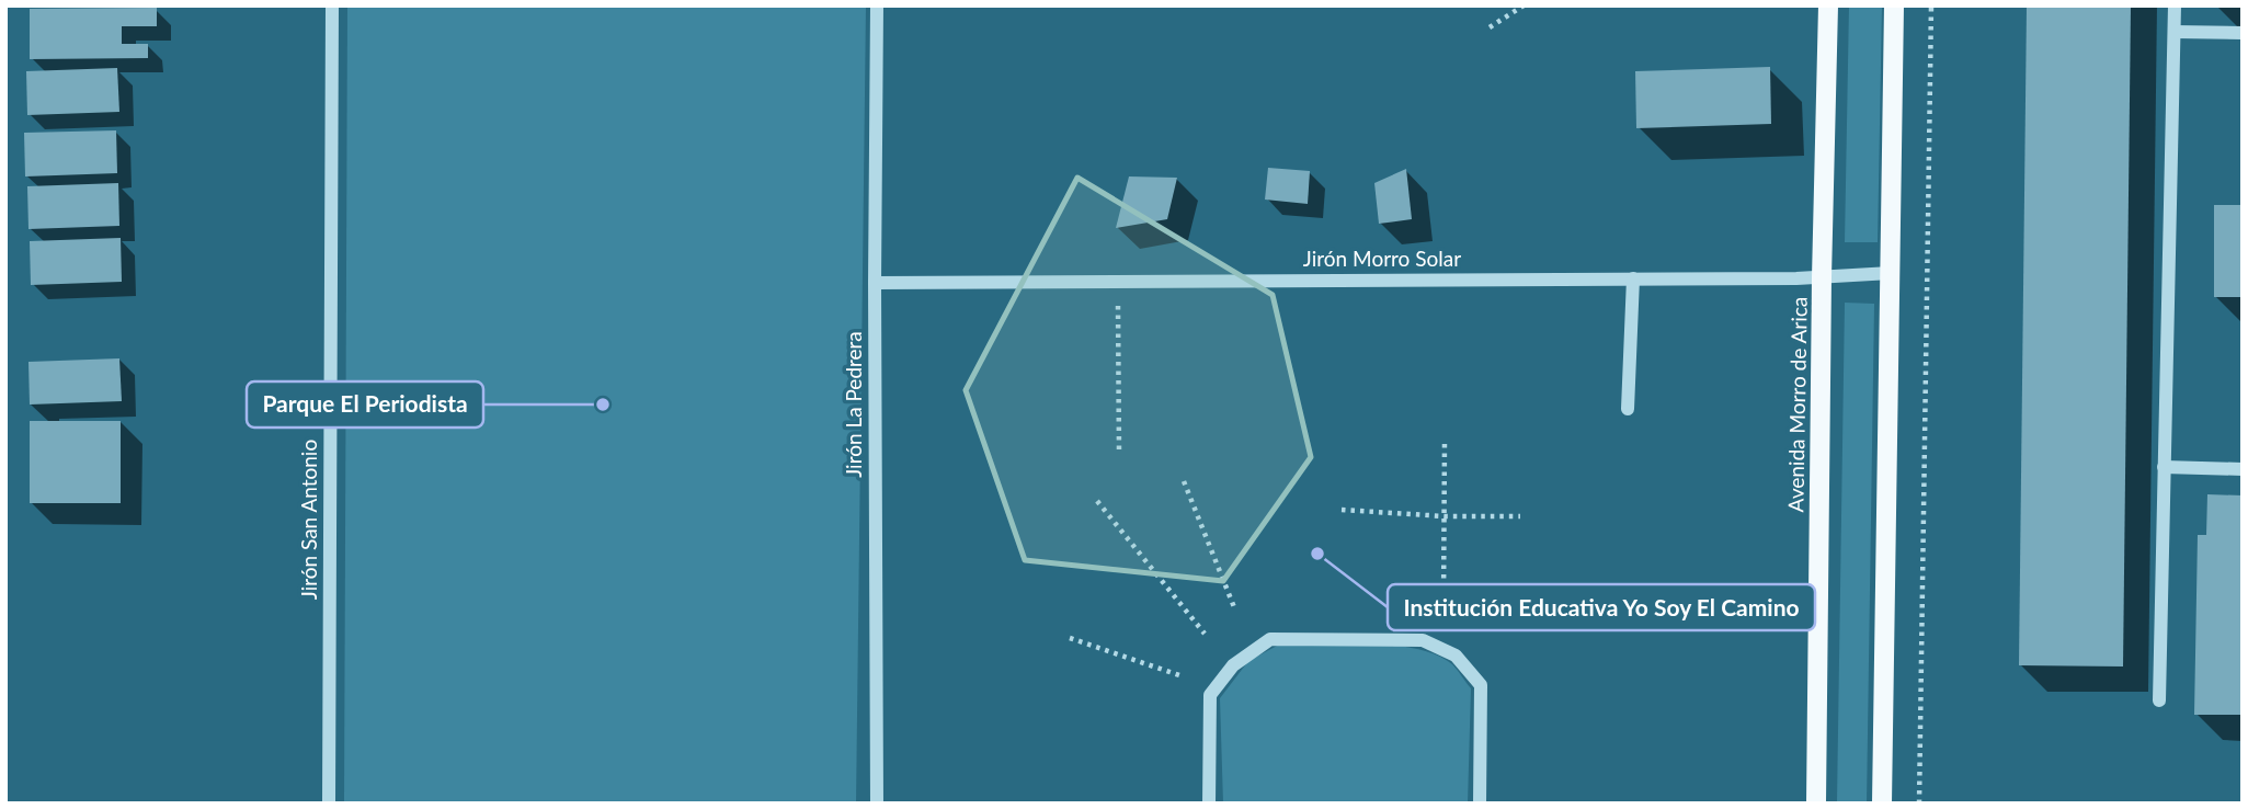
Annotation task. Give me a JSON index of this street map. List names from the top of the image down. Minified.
{"streets":{"main road":["Avenida Morro de Arica"],"street":["Jirón Morro Solar","Jirón La Pedrera","Jirón San Antonio"]},"crossings":[["Jirón Morro Solar","Jirón La Pedrera"],["Jirón Morro Solar","Avenida Morro de Arica"]],"places":["Parque El Periodista","Institución Educativa Yo Soy El Camino"]}
